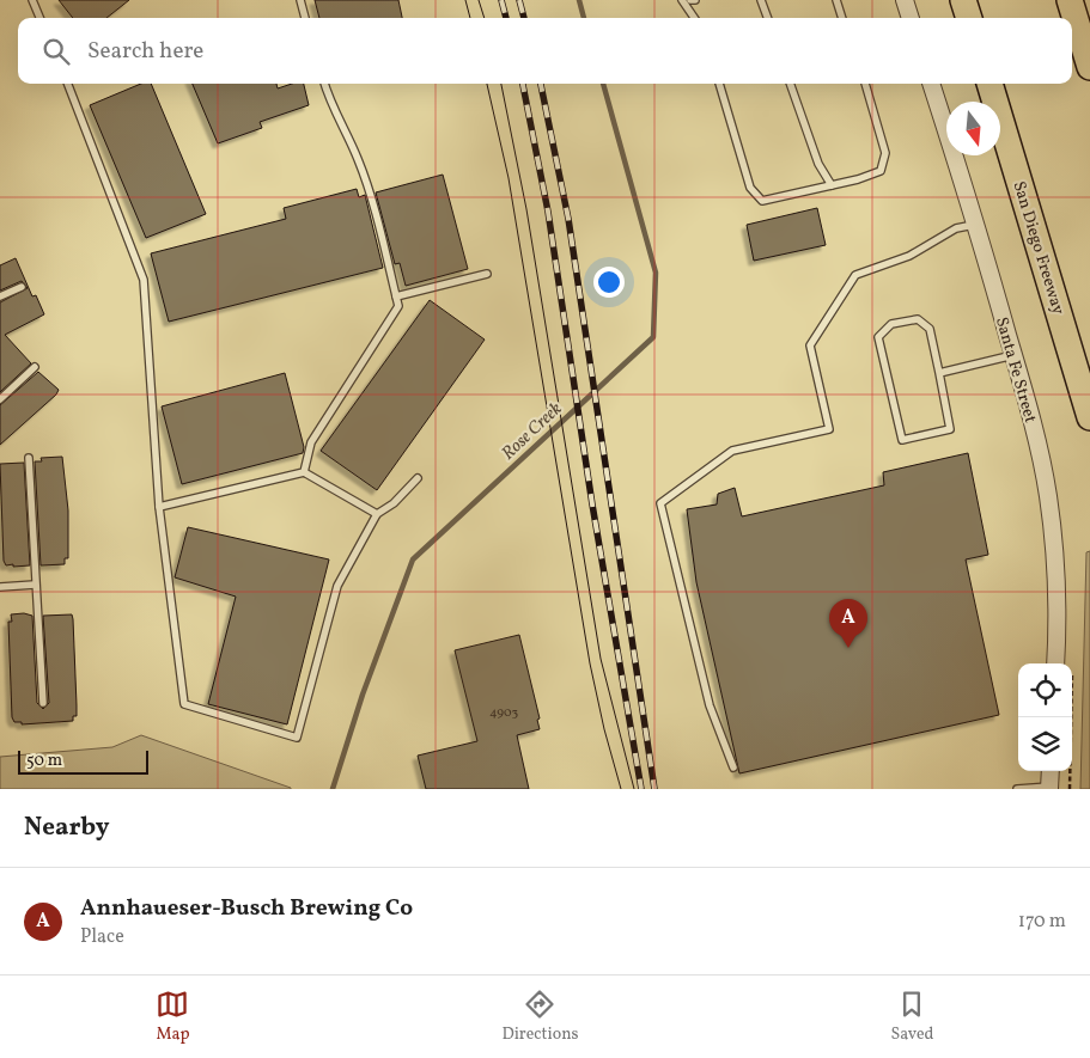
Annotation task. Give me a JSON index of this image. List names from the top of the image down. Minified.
{"streets":{"highway":["San Diego Freeway"],"street":["Santa Fe Street"]},"water":["Rose Creek"],"house_numbers":["4903"],"scale_bar":"50 m","north":"bottom","page":{"search":"Search here","pins":"A","scale":"50 m","heading":"Nearby","list":[{"mark":"A","name":"Annhaueser-Busch Brewing Co","note":"Place","value":"170 m"}],"nav":["Map","Directions","Saved"]}}
